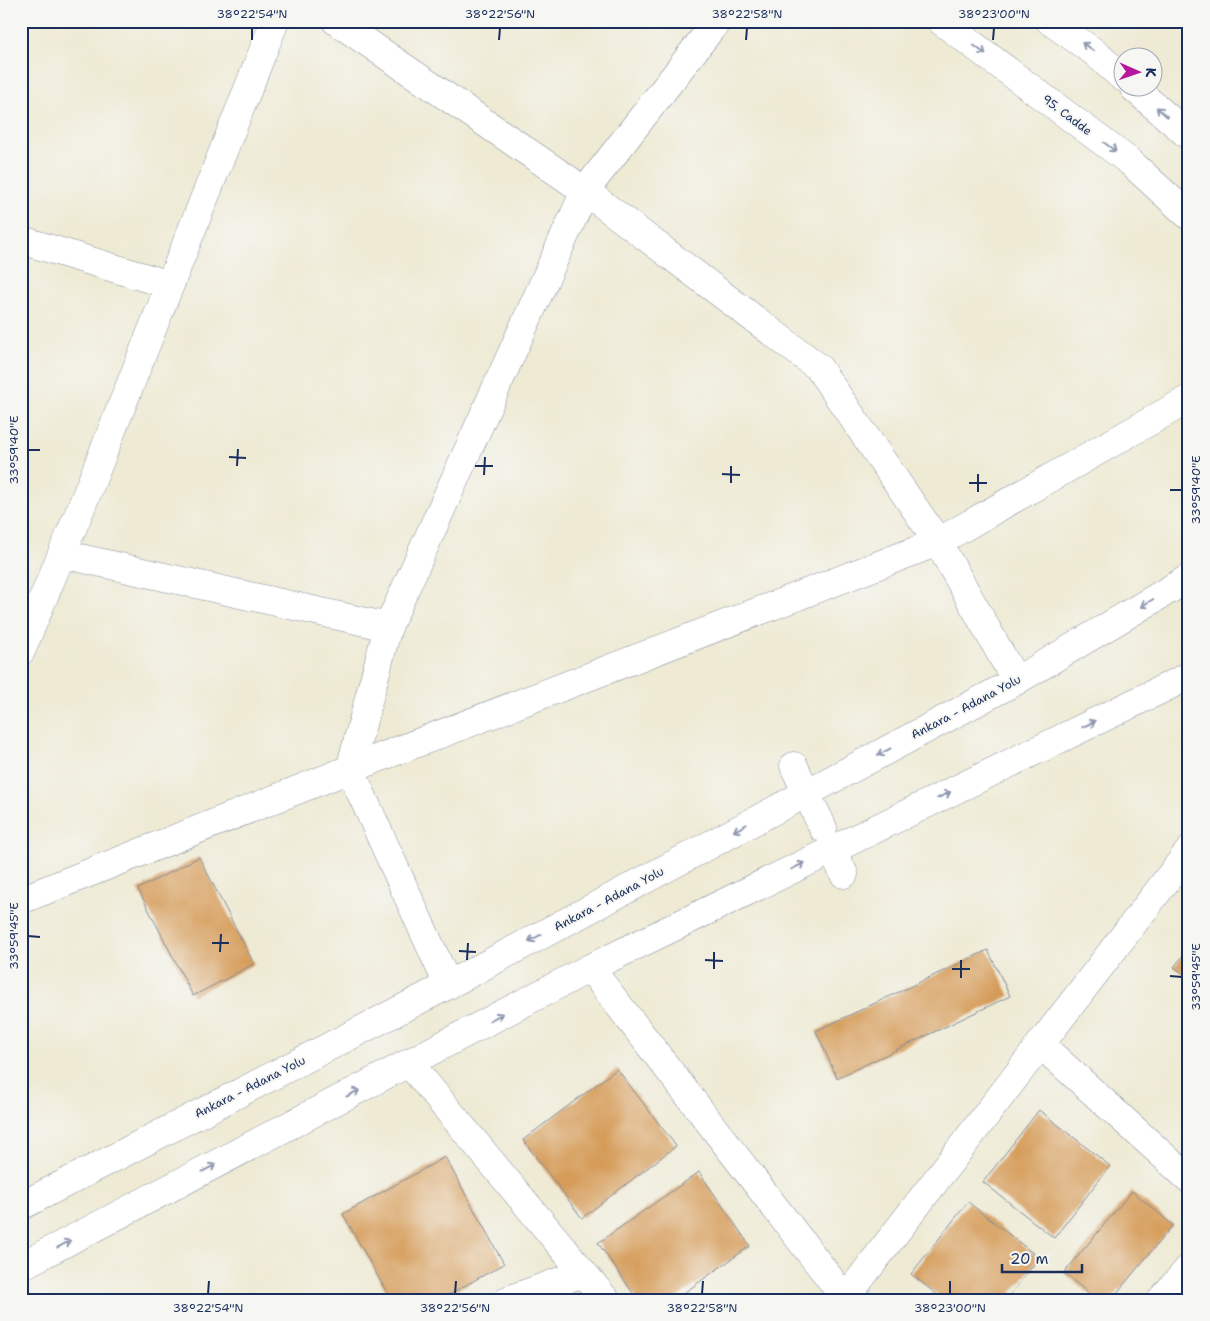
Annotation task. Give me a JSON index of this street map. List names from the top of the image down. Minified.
{"streets":{"main road":["95. Cadde","Ankara - Adana Yolu"]},"scale_bar":"20 m","north":"right","coordinates":["38°22'54\"N","38°22'56\"N","38°22'58\"N","38°23'00\"N","33°59'40\"E","33°59'45\"E"]}
